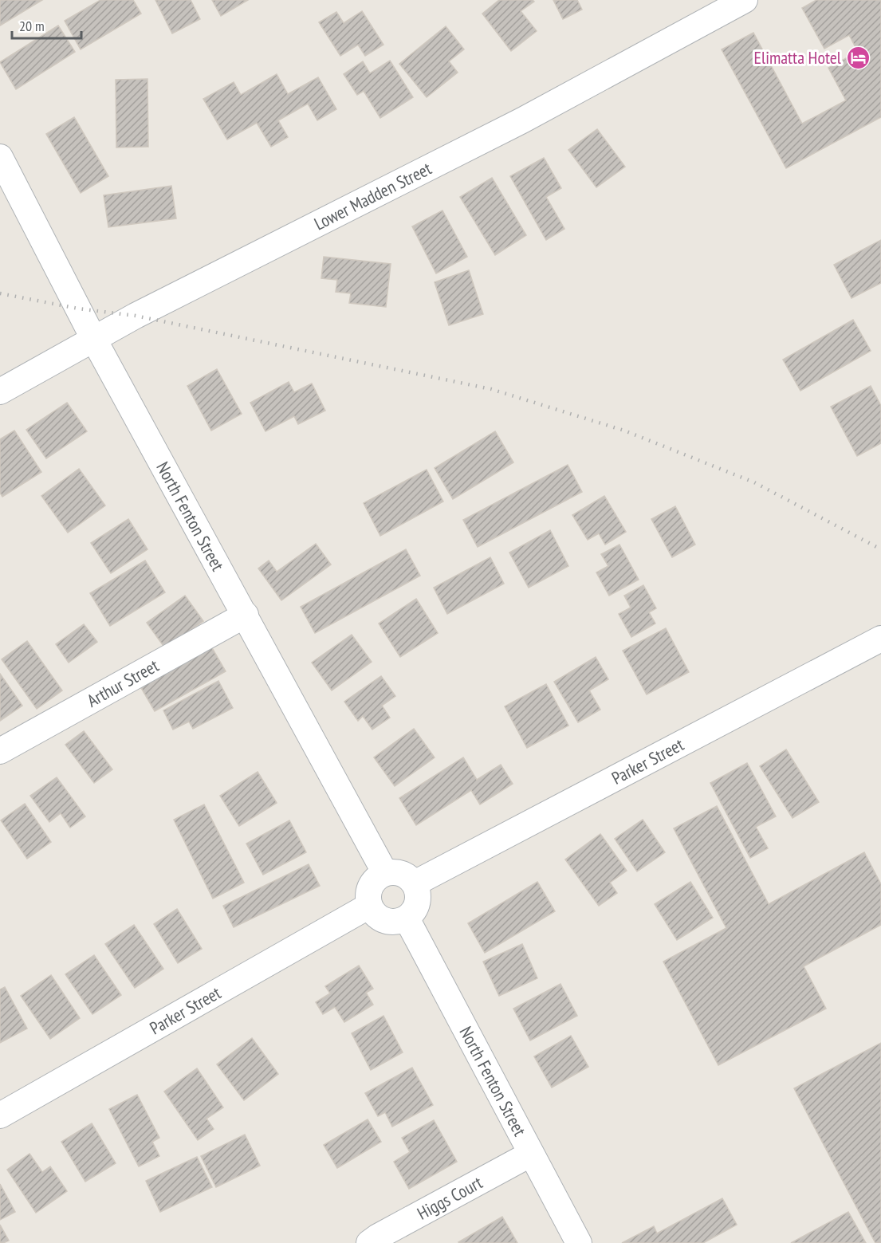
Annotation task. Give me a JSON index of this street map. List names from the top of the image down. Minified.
{"streets":{"street":["Lower Madden Street","North Fenton Street","Arthur Street","Parker Street","Higgs Court"]},"crossings":[["Lower Madden Street","North Fenton Street"],["North Fenton Street","Arthur Street"],["North Fenton Street","Parker Street"],["North Fenton Street","Higgs Court"]],"places":{"hotel":["Elimatta Hotel"]},"scale_bar":"20 m"}
